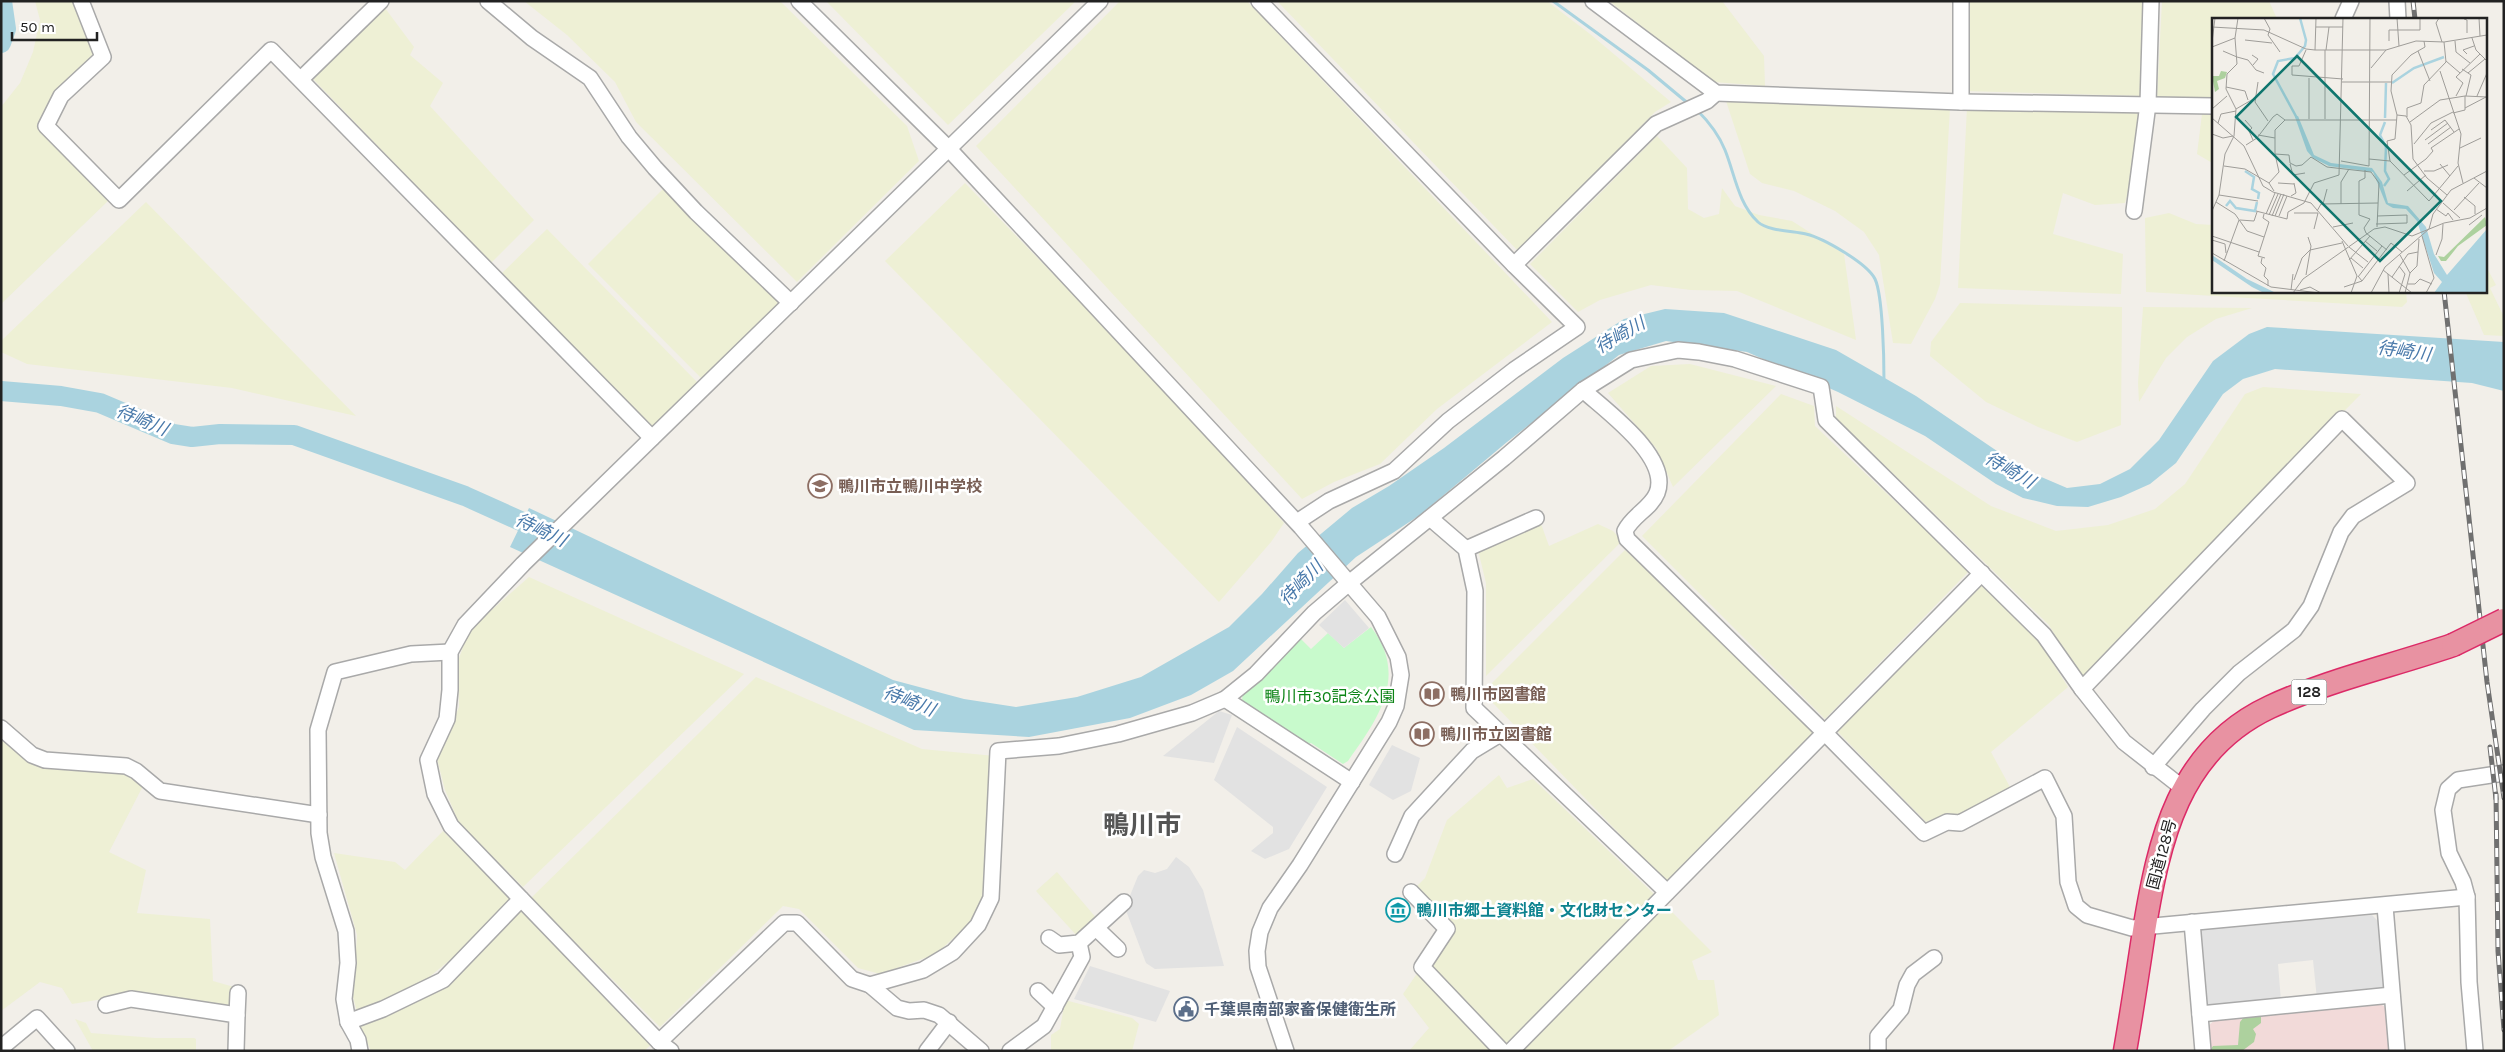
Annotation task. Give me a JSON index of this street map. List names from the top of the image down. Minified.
{"streets":{"highway":["128","国道128号"]},"districts":["鴨川市"],"water":["待崎川"],"parks":["鴨川市30記念公園"],"places":{"school or university":["鴨川市立鴨川中学校"],"library":["鴨川市図書館","鴨川市立図書館"],"museum":["鴨川市郷土資料館・文化財センター"],"public building":["千葉県南部家畜保健衛生所"]},"scale_bar":"50 m"}
